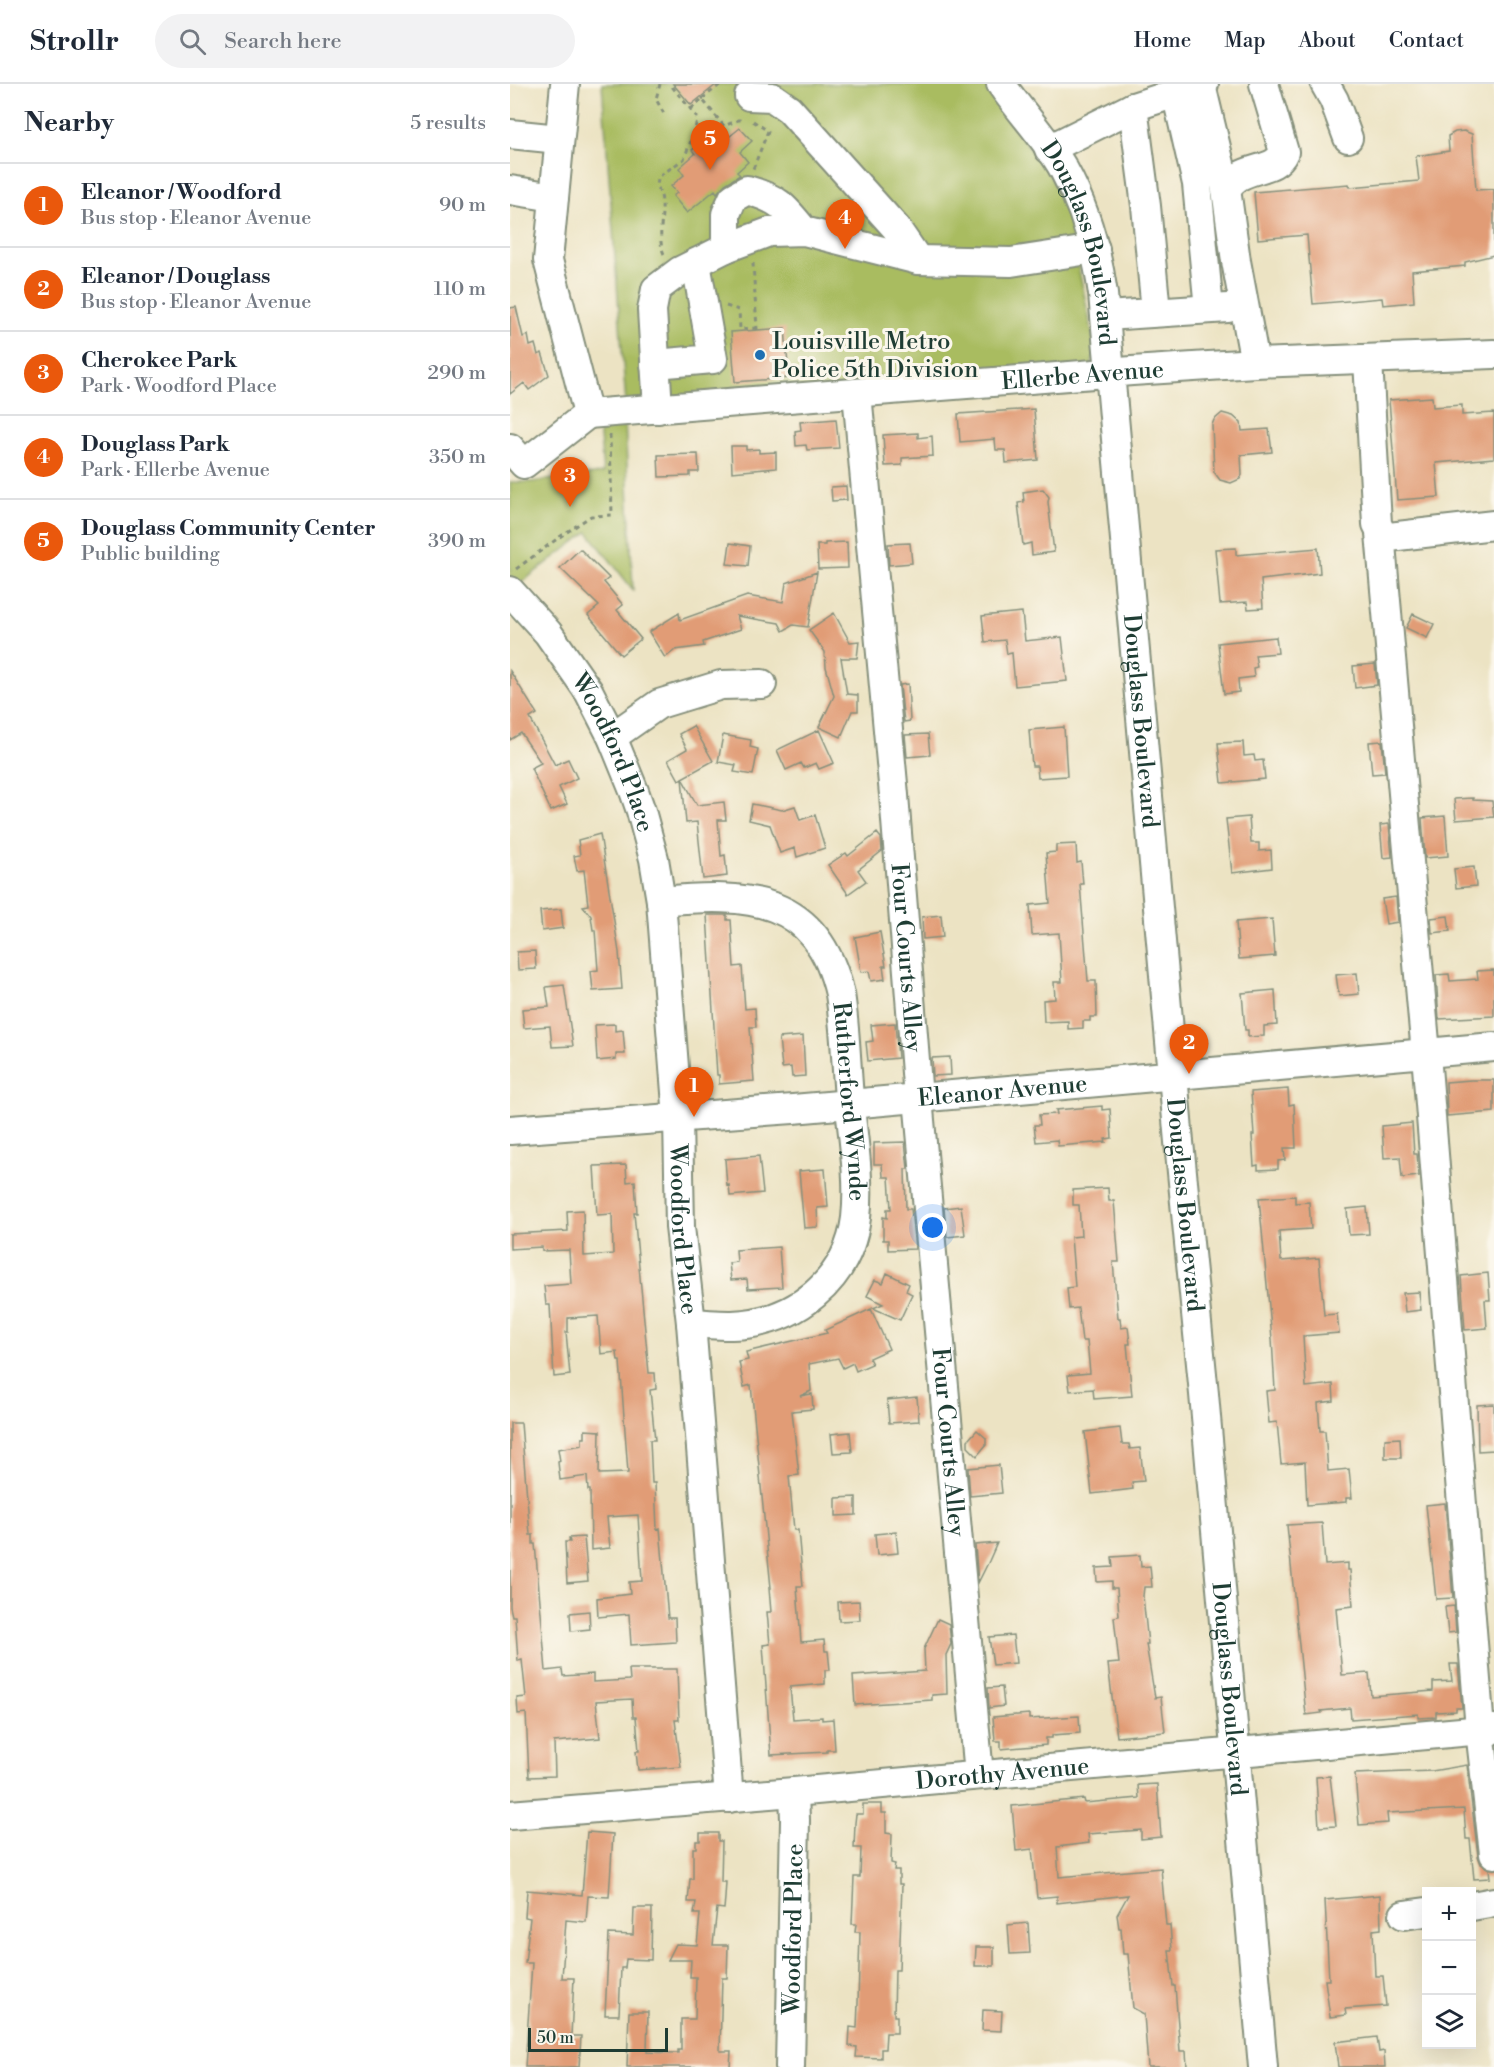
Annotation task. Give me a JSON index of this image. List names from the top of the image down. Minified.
{"streets":{"street":["Douglass Boulevard","Ellerbe Avenue","Woodford Place","Four Courts Alley","Eleanor Avenue","Rutherford Wynde","Dorothy Avenue"]},"crossings":[["Douglass Boulevard","Ellerbe Avenue"],["Douglass Boulevard","Eleanor Avenue"],["Douglass Boulevard","Dorothy Avenue"],["Ellerbe Avenue","Four Courts Alley"],["Woodford Place","Eleanor Avenue"],["Woodford Place","Rutherford Wynde"],["Woodford Place","Dorothy Avenue"],["Four Courts Alley","Eleanor Avenue"],["Four Courts Alley","Dorothy Avenue"],["Eleanor Avenue","Rutherford Wynde"]],"places":["Louisville Metro Police 5th Division"],"scale_bar":"50 m","page":{"header":"Strollr","search":"Search here","nav":["Home","Map","About","Contact"],"heading":["Nearby","5 results"],"pins":["5","4","3","2","1"],"list":[{"mark":"1","name":"Eleanor / Woodford","note":"Bus stop · Eleanor Avenue","value":"90 m"},{"mark":"2","name":"Eleanor / Douglass","note":"Bus stop · Eleanor Avenue","value":"110 m"},{"mark":"3","name":"Cherokee Park","note":"Park · Woodford Place","value":"290 m"},{"mark":"4","name":"Douglass Park","note":"Park · Ellerbe Avenue","value":"350 m"},{"mark":"5","name":"Douglass Community Center","note":"Public building","value":"390 m"}],"map_buttons":["+","−"],"scale":"50 m"}}
